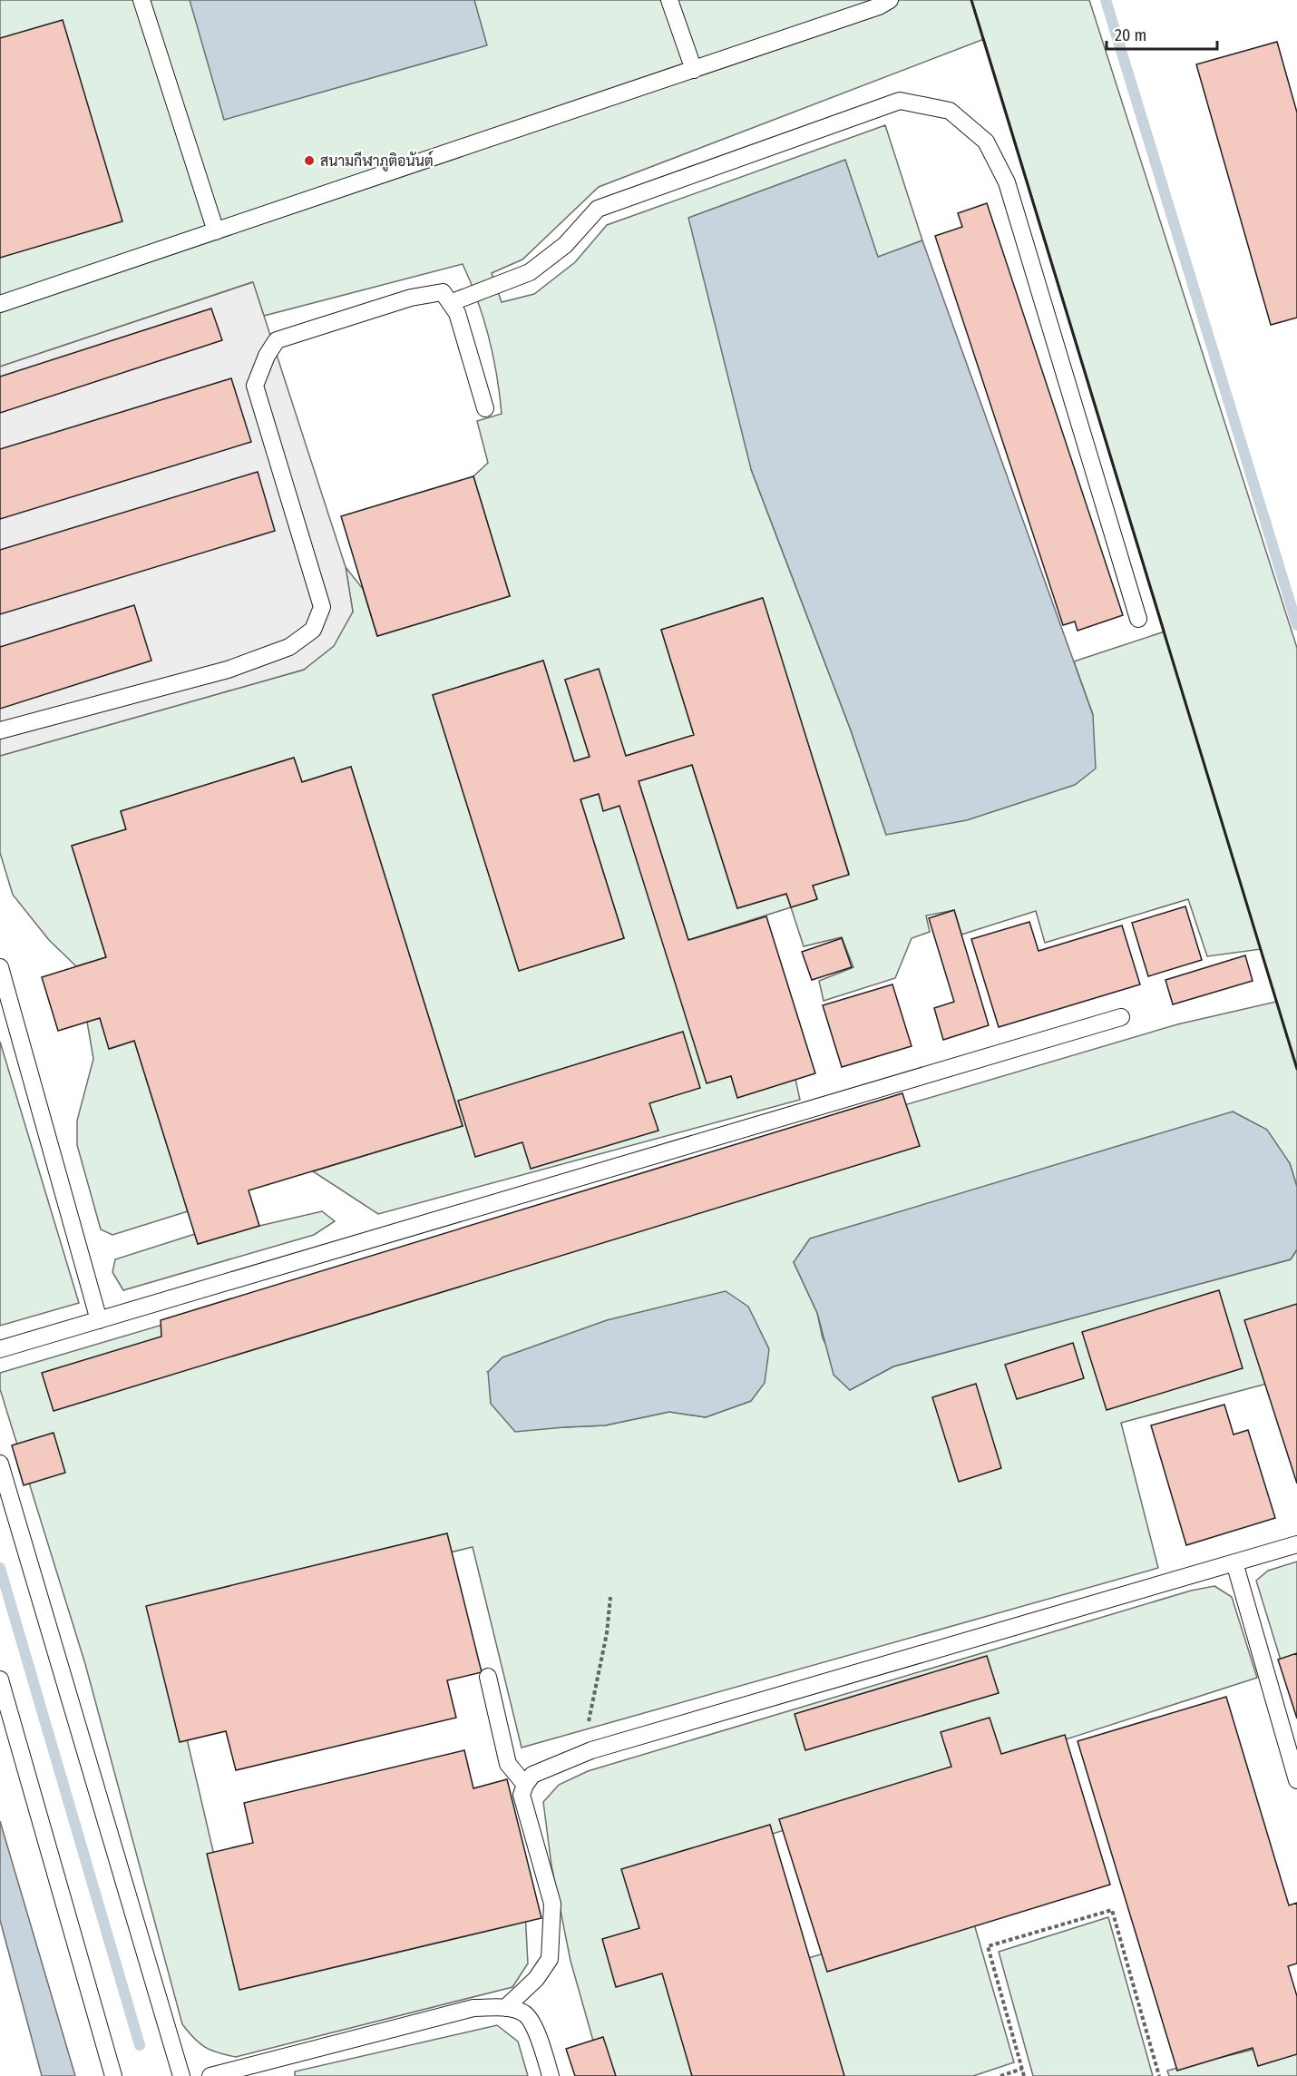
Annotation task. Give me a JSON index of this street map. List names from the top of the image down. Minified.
{"places":["สนามกีฬาภูติอนันต์"],"scale_bar":"20 m"}
